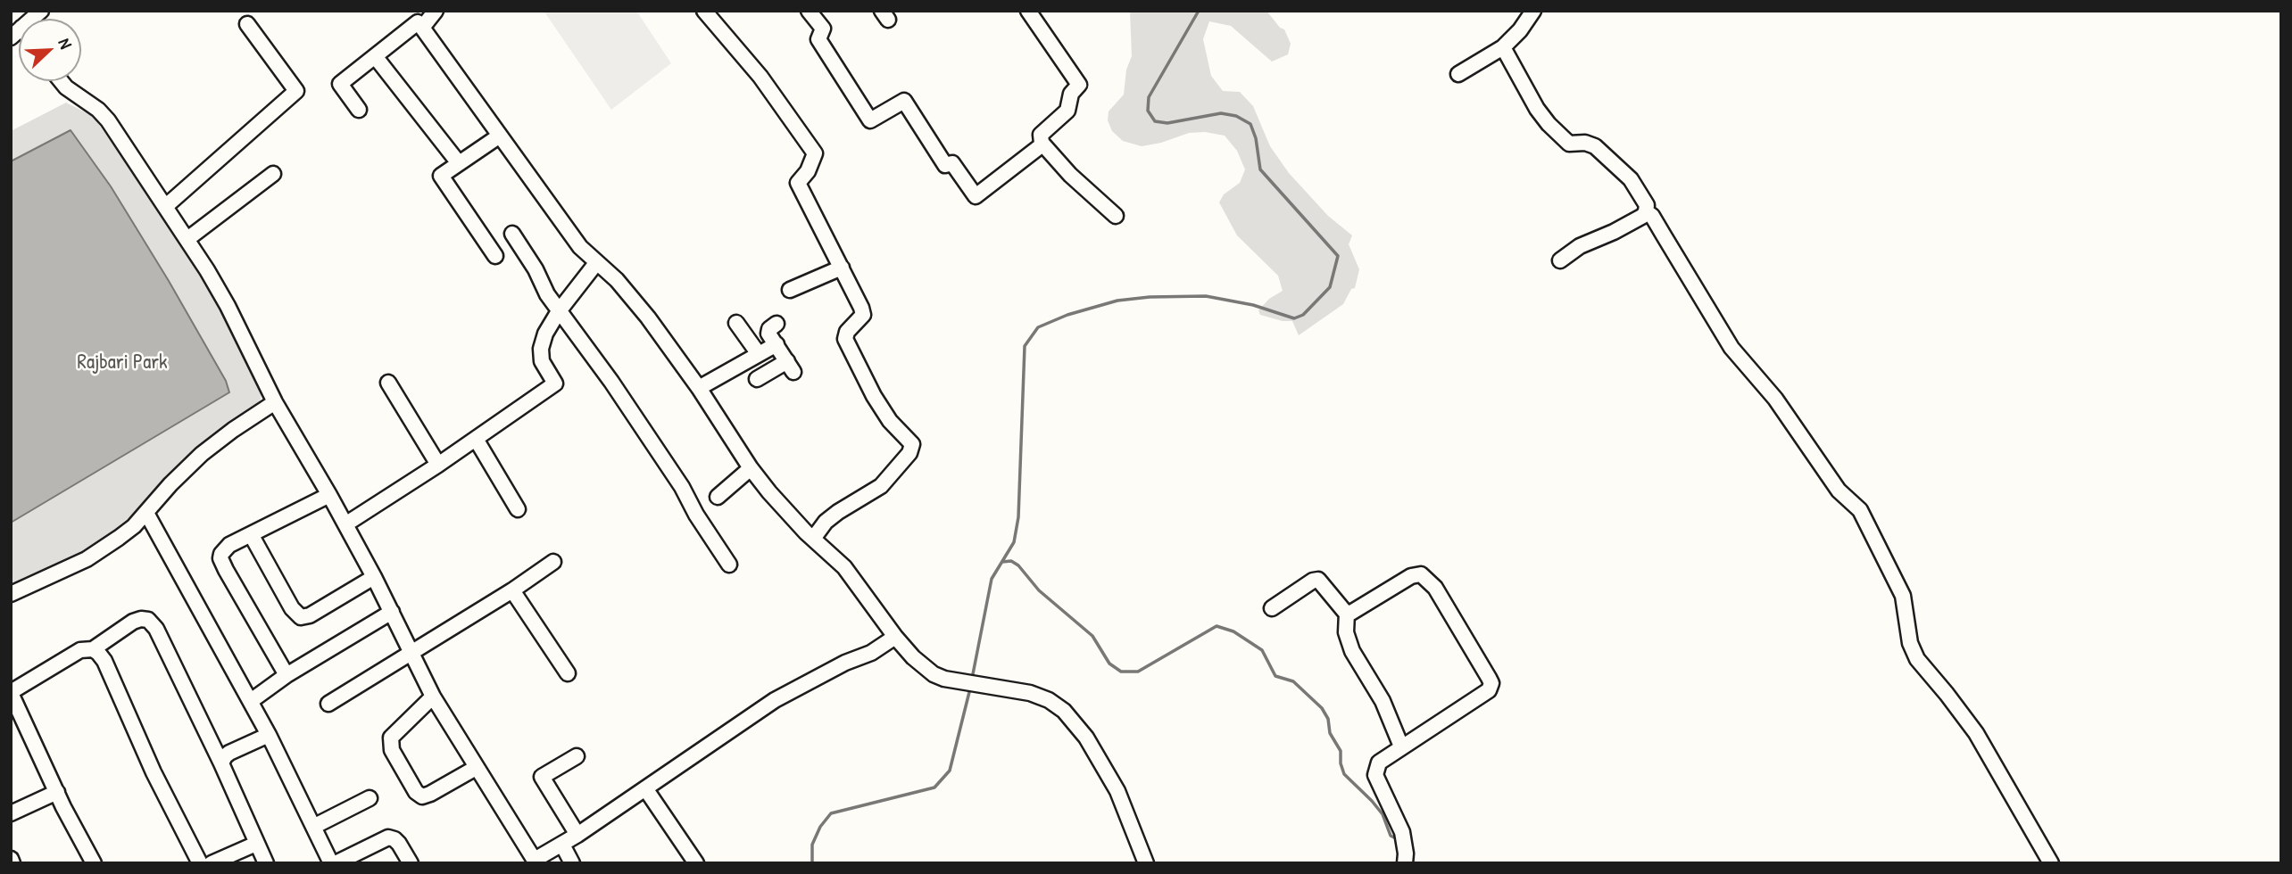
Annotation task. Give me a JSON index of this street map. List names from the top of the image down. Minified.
{"parks":["Rajbari Park"],"north":"top right"}
